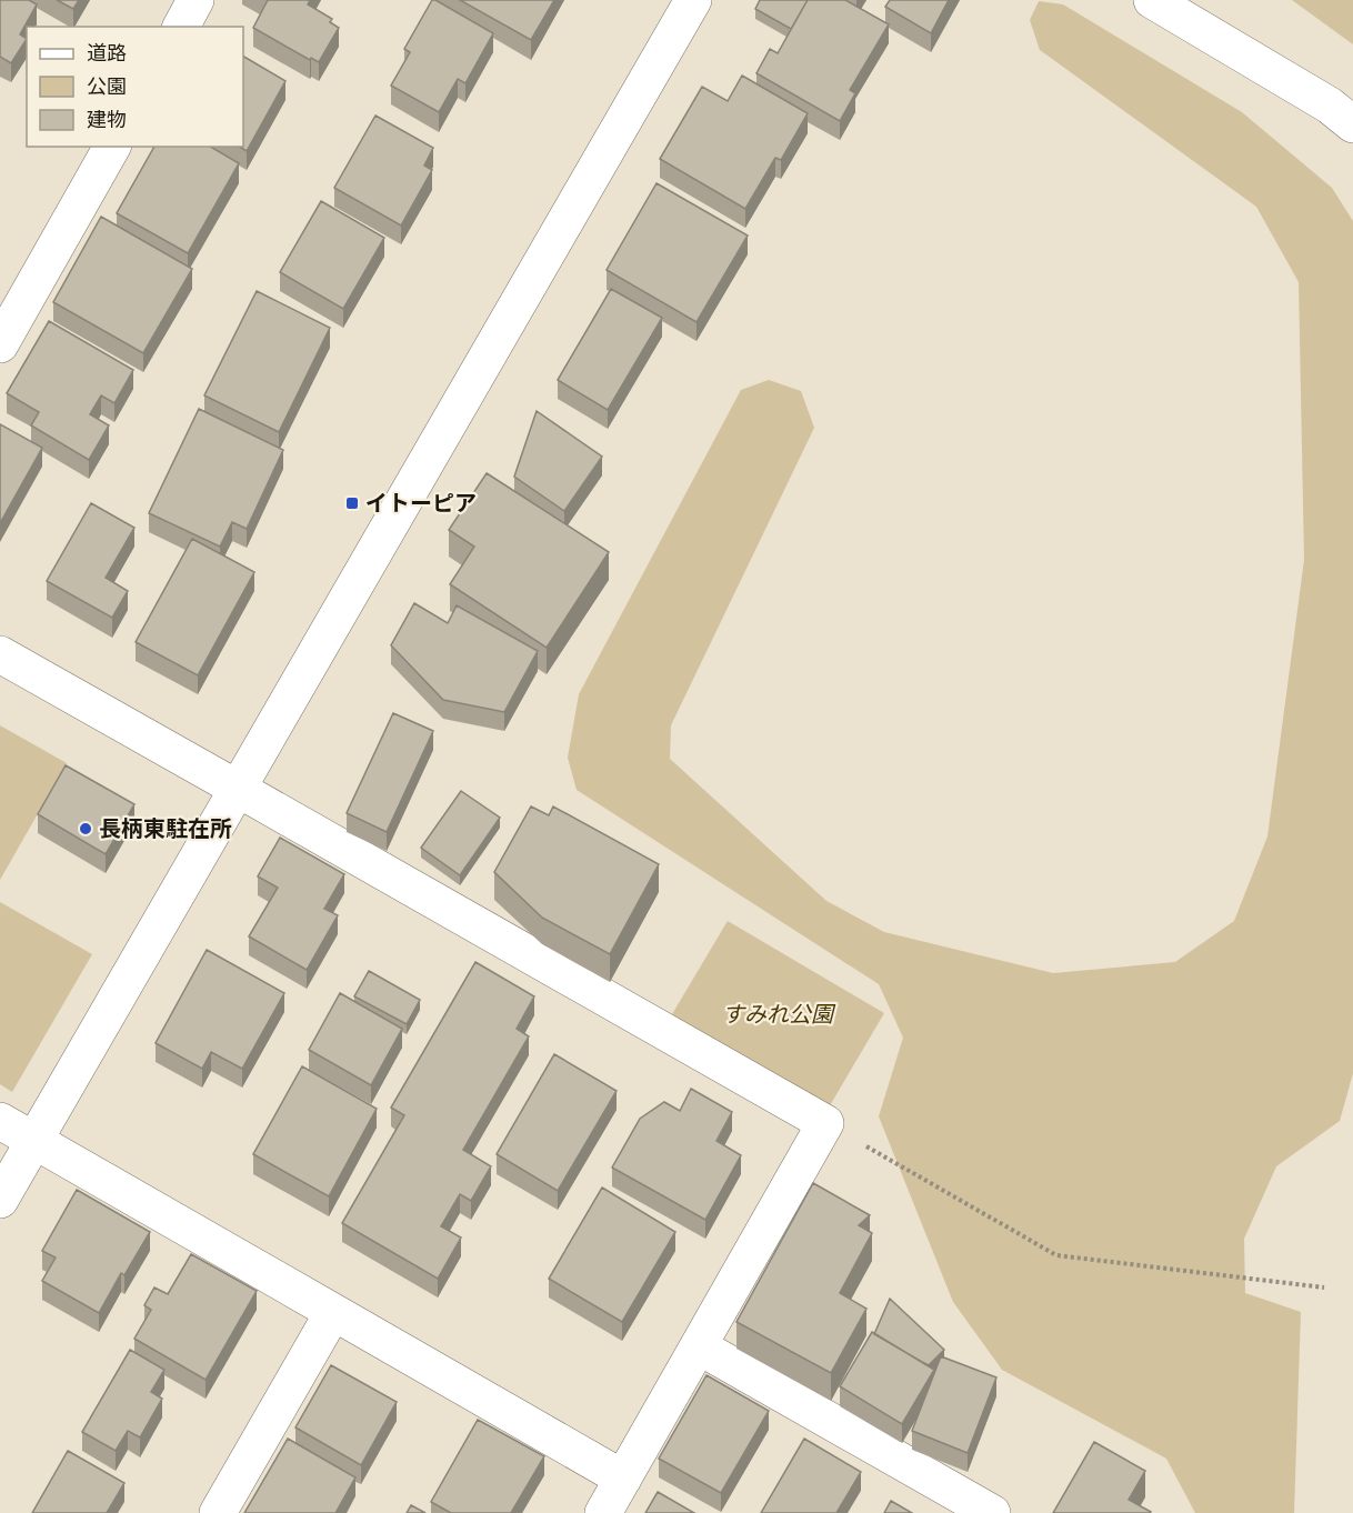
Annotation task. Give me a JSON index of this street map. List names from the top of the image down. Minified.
{"parks":["すみれ公園"],"places":{"transit":["イトーピア"],"other":["長柄東駐在所"]},"legend":["道路","公園","建物"]}
